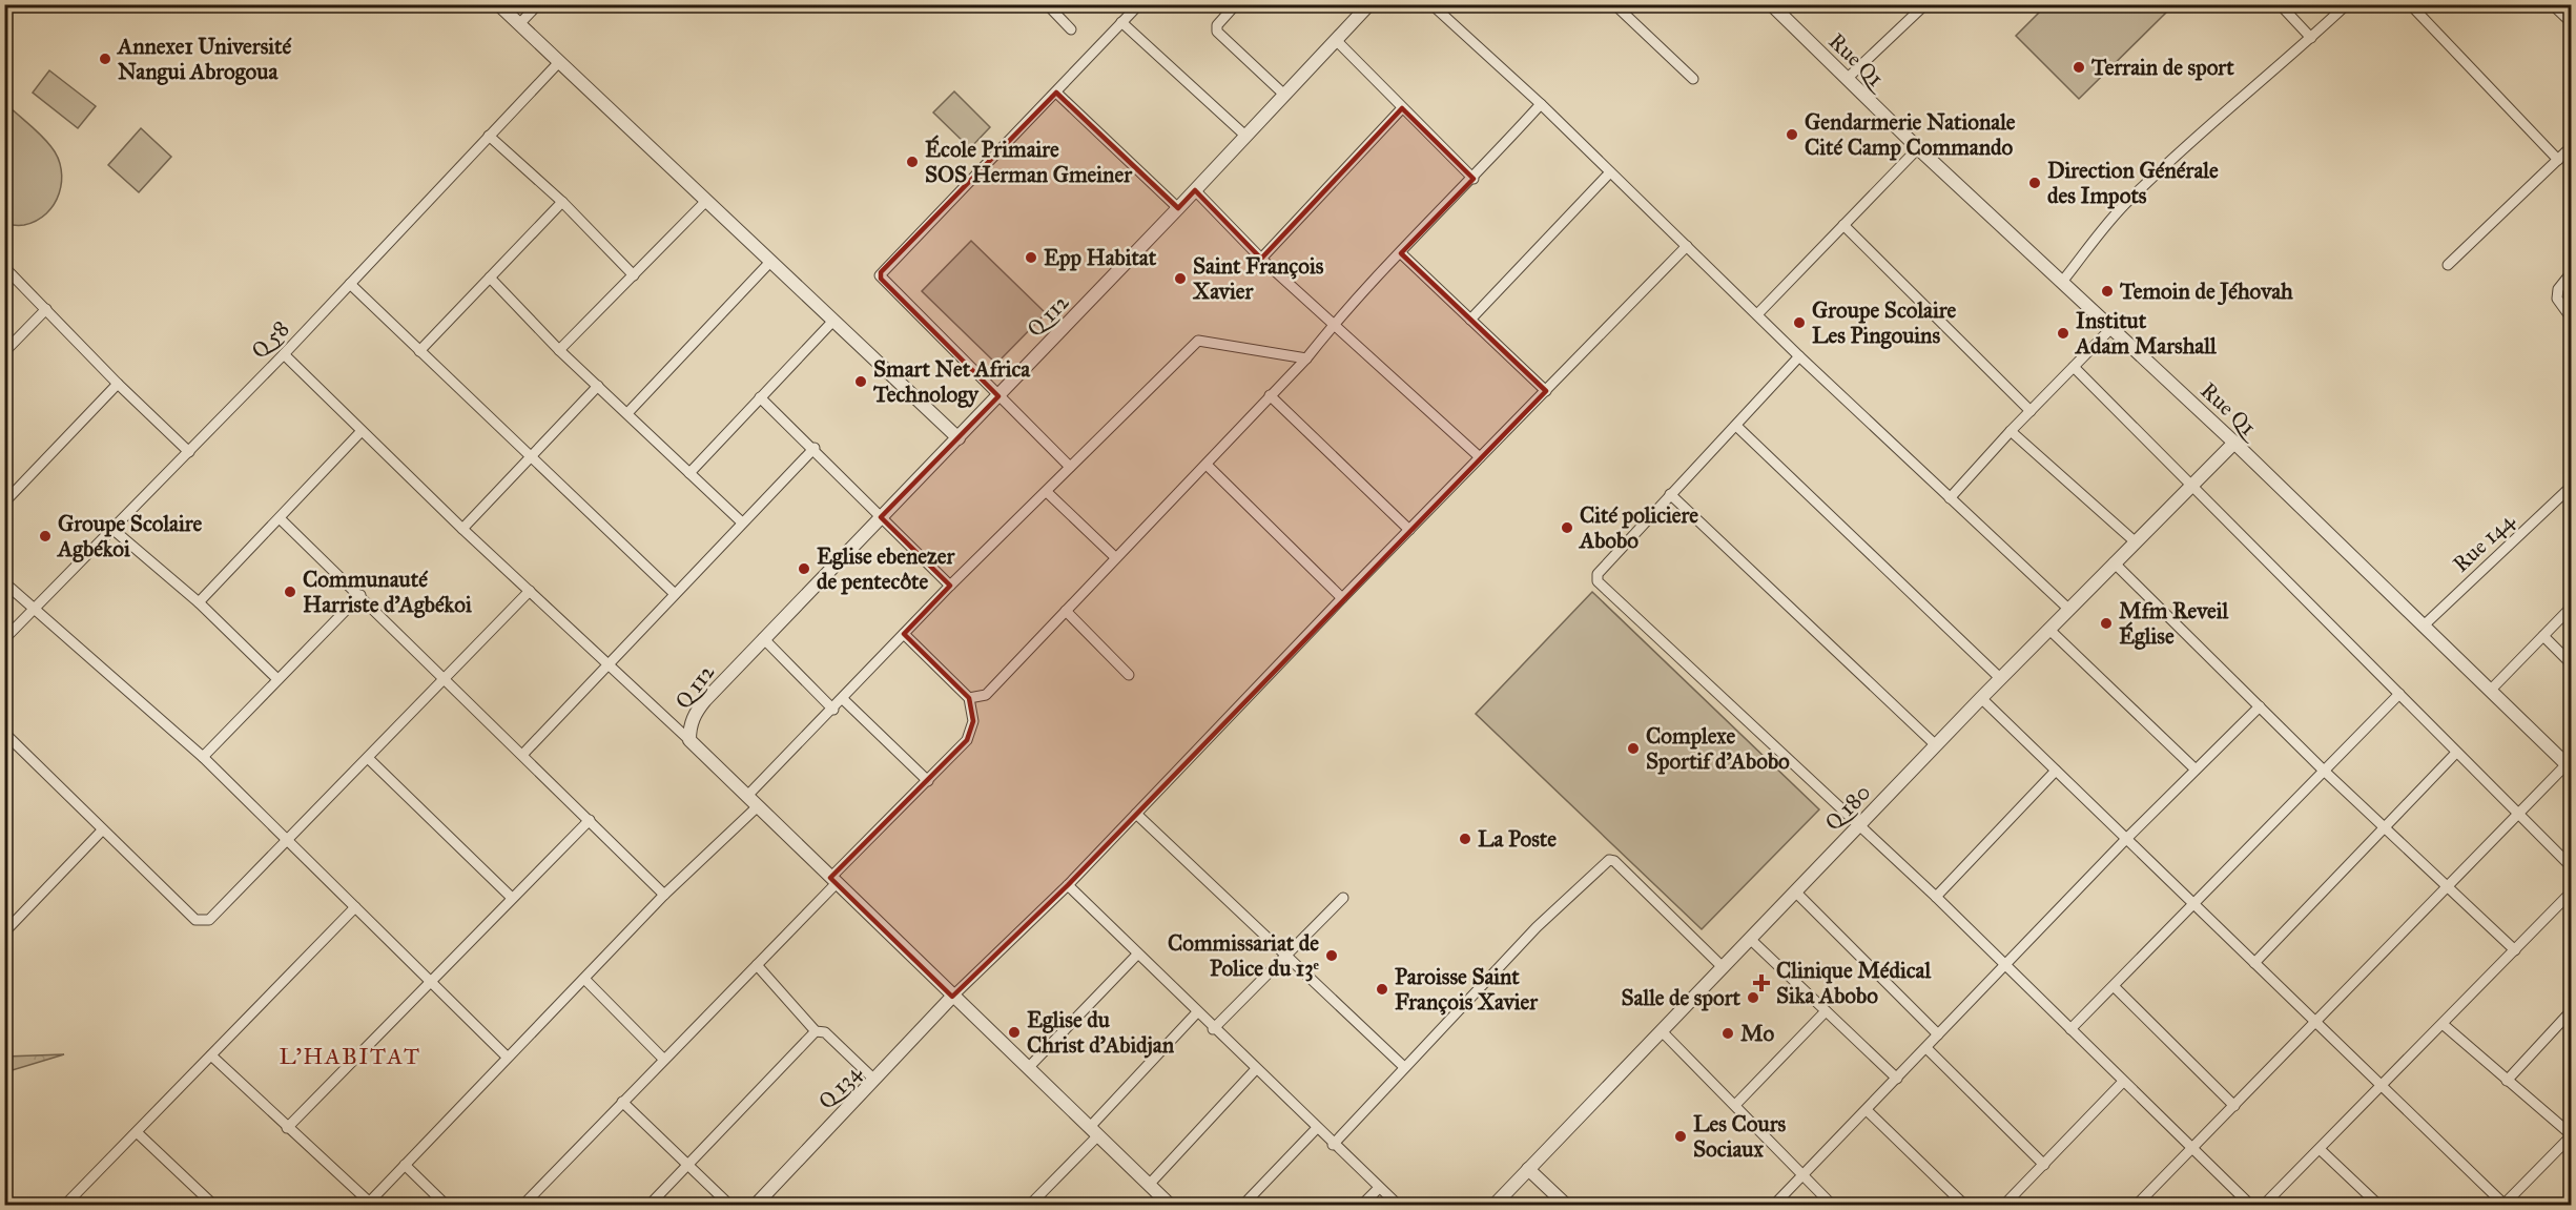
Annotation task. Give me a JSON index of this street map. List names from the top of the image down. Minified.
{"streets":{"street":["Rue Q1","Q 112","Q 58","Rue 144","Q 180","Q 134"]},"crossings":[["Rue Q1","Rue 144"],["Rue Q1","Q 180"]],"districts":["L’HABITAT"],"places":{"other":["Annexe1 Université Nangui Abrogoua","Terrain de sport","Gendarmerie Nationale Cité Camp Commando","École Primaire SOS Herman Gmeiner","Direction Générale des Impots","Epp Habitat","Saint François Xavier","Temoin de Jéhovah","Groupe Scolaire Les Pingouins","Institut Adam Marshall","Smart Net Africa Technology","Cité policiere Abobo","Groupe Scolaire Agbékoi","Eglise ebenezer de pentecôte","Communauté Harriste d’Agbékoi","Mfm Reveil Église","Complexe Sportif d'Abobo","La Poste","Commissariat de Police du 13ᵉ","Paroisse Saint François Xavier","Salle de sport","Eglise du Christ d'Abidjan","Mo","Les Cours Sociaux"],"health":["Clinique Médical Sika Abobo"]}}
